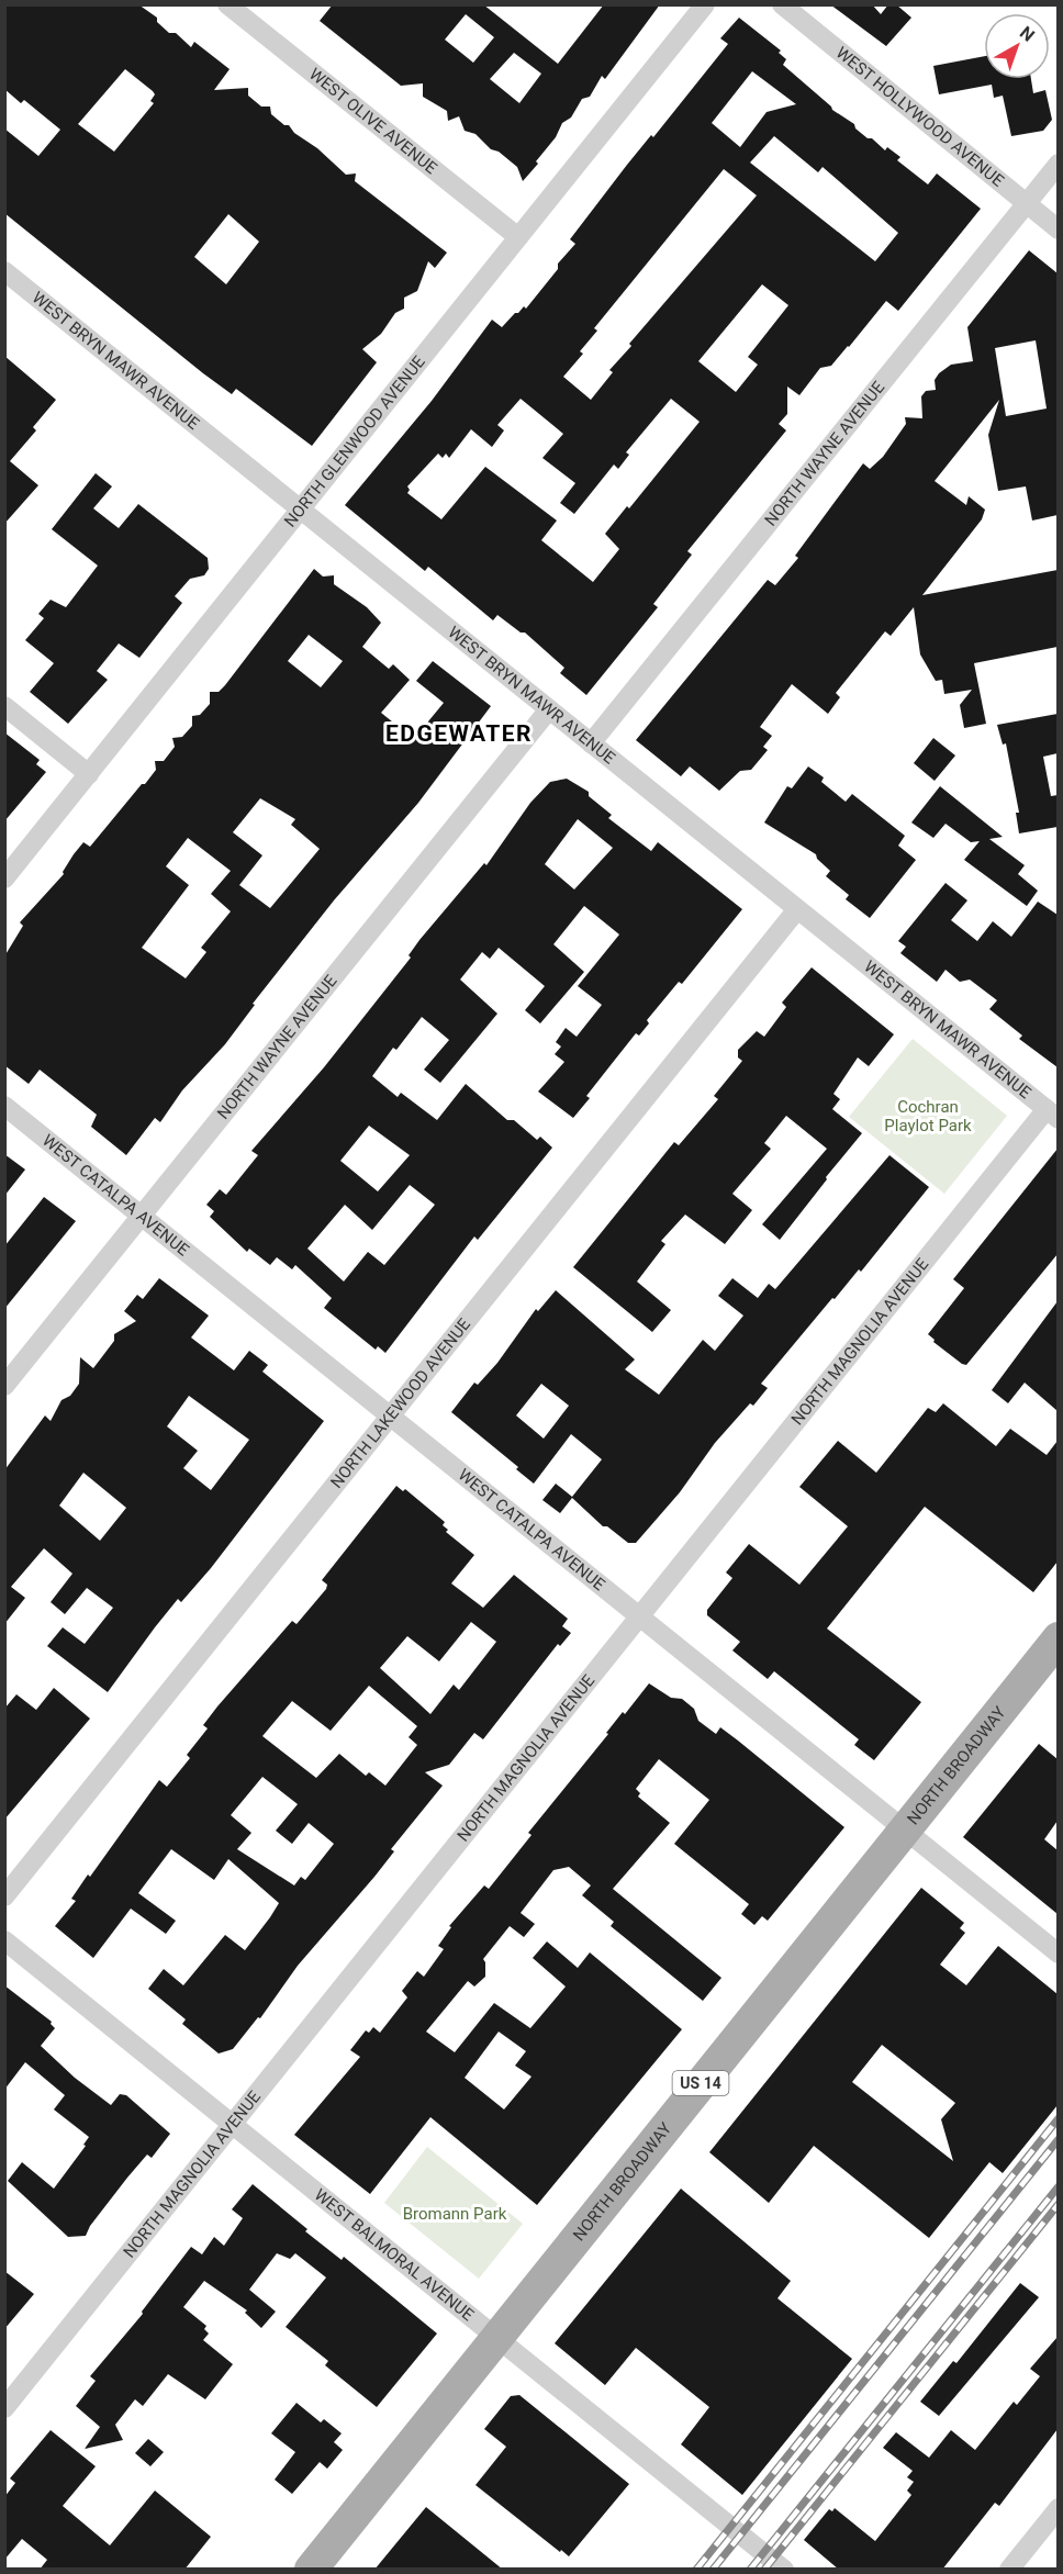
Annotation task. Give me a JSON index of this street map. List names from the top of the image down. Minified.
{"streets":{"main road":["NORTH BROADWAY","US 14"],"street":["WEST HOLLYWOOD AVENUE","WEST OLIVE AVENUE","WEST BRYN MAWR AVENUE","NORTH GLENWOOD AVENUE","NORTH WAYNE AVENUE","WEST CATALPA AVENUE","NORTH MAGNOLIA AVENUE","NORTH LAKEWOOD AVENUE","WEST BALMORAL AVENUE"]},"crossings":[["WEST HOLLYWOOD AVENUE","NORTH WAYNE AVENUE"],["WEST OLIVE AVENUE","NORTH GLENWOOD AVENUE"],["WEST BRYN MAWR AVENUE","NORTH GLENWOOD AVENUE"],["WEST BRYN MAWR AVENUE","NORTH WAYNE AVENUE"],["WEST BRYN MAWR AVENUE","NORTH MAGNOLIA AVENUE"],["WEST BRYN MAWR AVENUE","NORTH LAKEWOOD AVENUE"],["NORTH WAYNE AVENUE","WEST CATALPA AVENUE"],["WEST CATALPA AVENUE","NORTH MAGNOLIA AVENUE"],["WEST CATALPA AVENUE","NORTH LAKEWOOD AVENUE"],["WEST CATALPA AVENUE","NORTH BROADWAY"],["NORTH MAGNOLIA AVENUE","WEST BALMORAL AVENUE"],["NORTH BROADWAY","WEST BALMORAL AVENUE"]],"districts":["EDGEWATER"],"parks":["Cochran Playlot Park","Bromann Park"],"north":"top right"}
